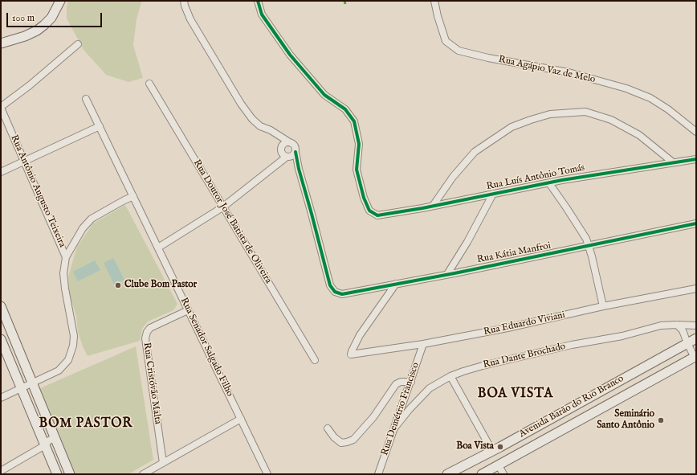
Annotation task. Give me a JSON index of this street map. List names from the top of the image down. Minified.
{"streets":{"main road":["Avenida Barão do Rio Branco"],"street":["Rua Agápio Vaz de Melo","Rua Luís Antônio Tomás","Rua Antônio Augusto Teixeira","Rua Doutor José Batista de Oliveira","Rua Kátia Manfroi","Rua Eduardo Viviani","Rua Senador Salgado Filho","Rua Dante Brochado","Rua Cristóvão Malta","Rua Demétrio Francisco"]},"crossings":[["Rua Kátia Manfroi","Rua Eduardo Viviani"],["Rua Eduardo Viviani","Rua Demétrio Francisco"],["Rua Senador Salgado Filho","Rua Cristóvão Malta"],["Rua Dante Brochado","Rua Demétrio Francisco"]],"districts":["BOA VISTA","BOM PASTOR"],"places":["Clube Bom Pastor","Seminário Santo Antônio","Boa Vista"],"scale_bar":"100 m"}
